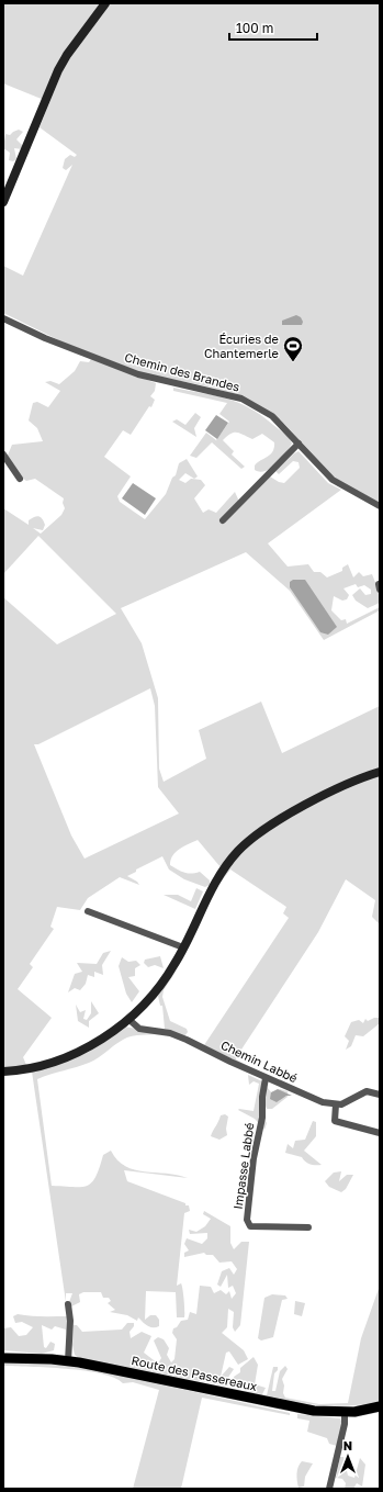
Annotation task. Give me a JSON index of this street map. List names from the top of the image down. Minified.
{"streets":{"main road":["Route des Passereaux"],"street":["Chemin des Brandes","Chemin Labbé","Impasse Labbé"]},"crossings":[["Chemin Labbé","Impasse Labbé"]],"places":{"sports":["Écuries de Chantemerle"]},"scale_bar":"100 m","north":"top"}
